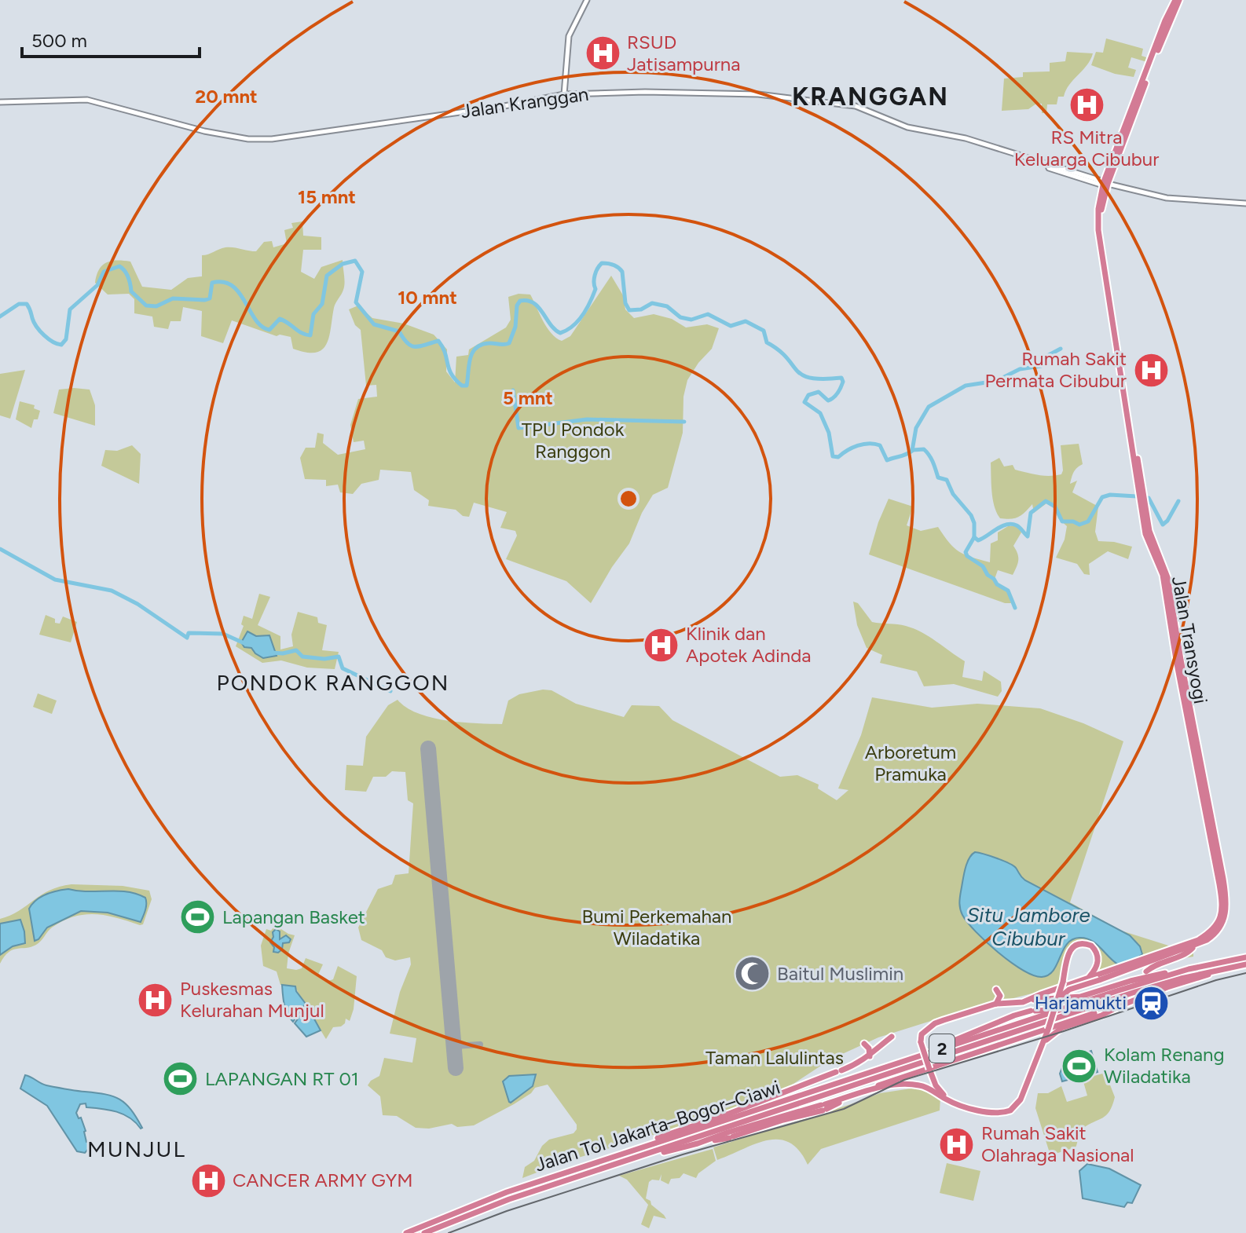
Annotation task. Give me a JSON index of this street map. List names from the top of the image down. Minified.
{"streets":{"highway":["Jalan Transyogi","2","Jalan Tol Jakarta–Bogor–Ciawi"],"main road":["Jalan Kranggan"]},"crossings":[["Jalan Kranggan","Jalan Transyogi"]],"districts":["KRANGGAN","PONDOK RANGGON","MUNJUL"],"water":["Situ Jambore Cibubur"],"parks":["TPU Pondok Ranggon","Arboretum Pramuka","Bumi Perkemahan Wiladatika","Taman Lalulintas"],"places":{"hospital":["RSUD Jatisampurna","RS Mitra Keluarga Cibubur","Rumah Sakit Permata Cibubur","Klinik dan Apotek Adinda","Puskesmas Kelurahan Munjul","Rumah Sakit Olahraga Nasional","CANCER ARMY GYM"],"sports":["Lapangan Basket","Kolam Renang Wiladatika","LAPANGAN RT 01"],"mosque":["Baitul Muslimin"],"station":["Harjamukti"]},"scale_bar":"500 m","rings":["20 mnt","15 mnt","10 mnt","5 mnt"]}
